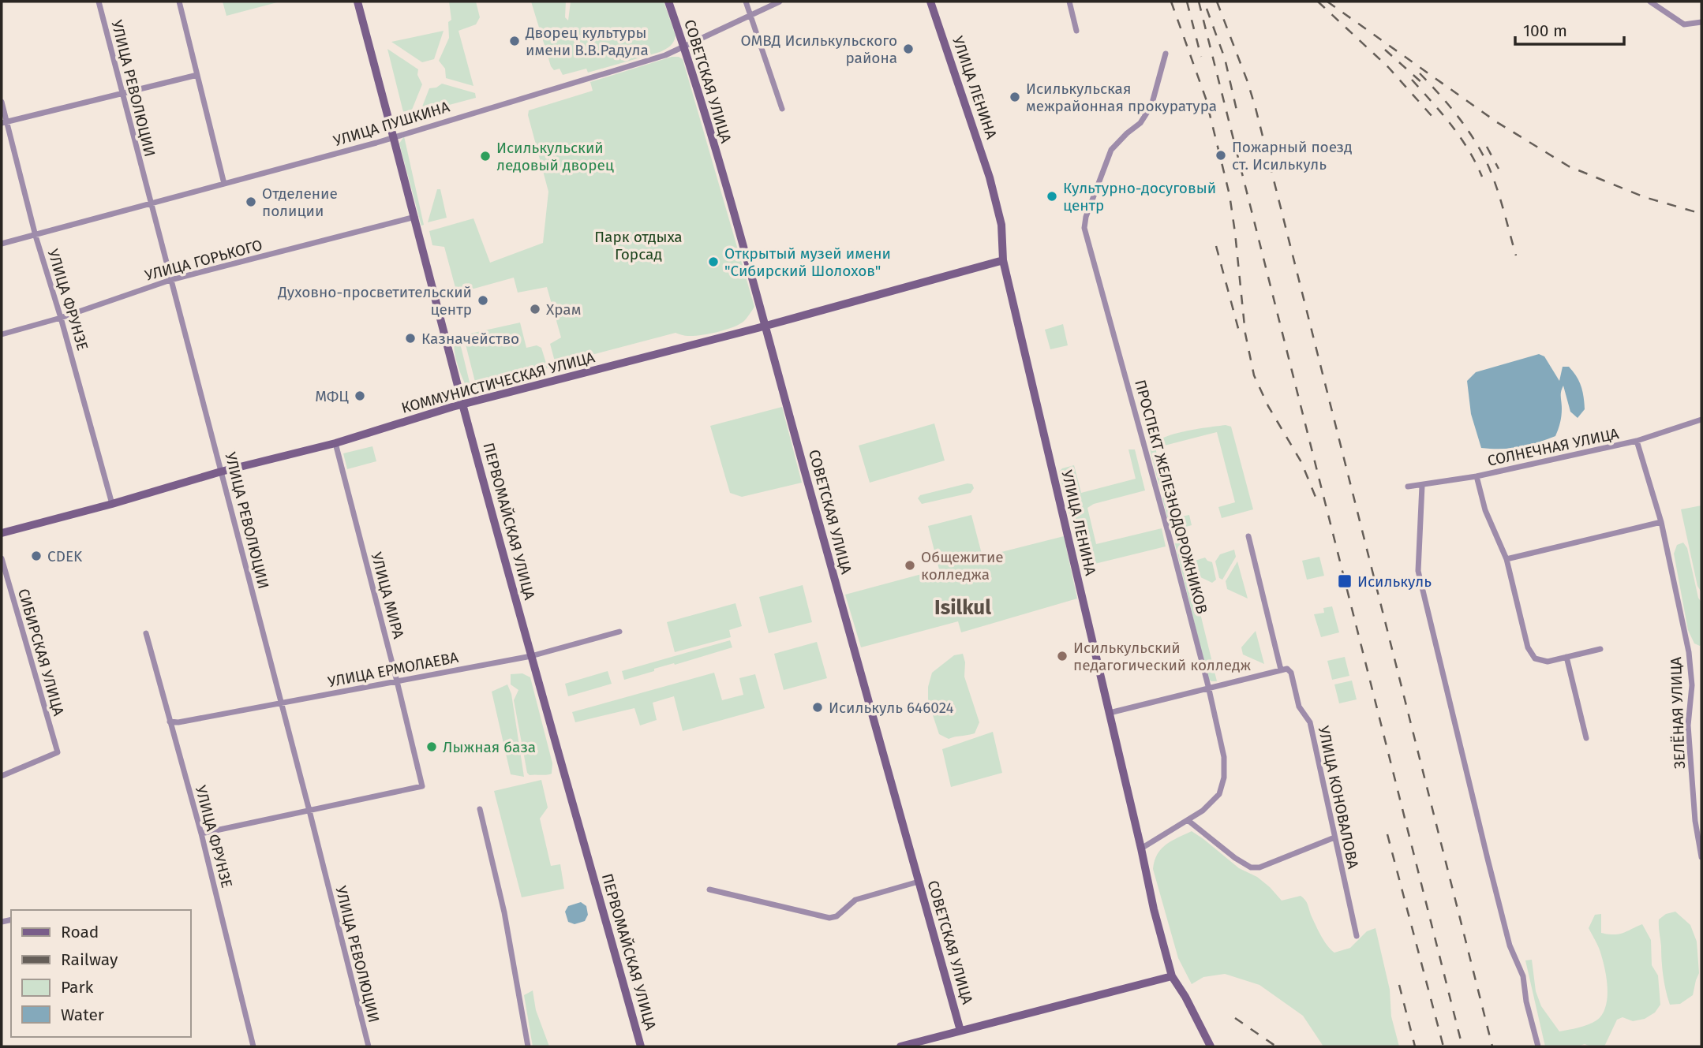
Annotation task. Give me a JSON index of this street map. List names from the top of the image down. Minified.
{"streets":{"street":["СОВЕТСКАЯ УЛИЦА","УЛИЦА ЛЕНИНА","УЛИЦА РЕВОЛЮЦИИ","УЛИЦА ПУШКИНА","УЛИЦА ГОРЬКОГО","УЛИЦА ФРУНЗЕ","КОММУНИСТИЧЕСКАЯ УЛИЦА","СОЛНЕЧНАЯ УЛИЦА","ПРОСПЕКТ ЖЕЛЕЗНОДОРОЖНИКОВ","ПЕРВОМАЙСКАЯ УЛИЦА","УЛИЦА МИРА","СИБИРСКАЯ УЛИЦА","УЛИЦА ЕРМОЛАЕВА","ЗЕЛЁНАЯ УЛИЦА","УЛИЦА КОНОВАЛОВА"]},"crossings":[["СОВЕТСКАЯ УЛИЦА","УЛИЦА ПУШКИНА"],["СОВЕТСКАЯ УЛИЦА","КОММУНИСТИЧЕСКАЯ УЛИЦА"],["УЛИЦА ЛЕНИНА","КОММУНИСТИЧЕСКАЯ УЛИЦА"],["УЛИЦА ЛЕНИНА","ПРОСПЕКТ ЖЕЛЕЗНОДОРОЖНИКОВ"],["УЛИЦА РЕВОЛЮЦИИ","УЛИЦА ПУШКИНА"],["УЛИЦА РЕВОЛЮЦИИ","УЛИЦА ГОРЬКОГО"],["УЛИЦА РЕВОЛЮЦИИ","КОММУНИСТИЧЕСКАЯ УЛИЦА"],["УЛИЦА РЕВОЛЮЦИИ","УЛИЦА МИРА"],["УЛИЦА РЕВОЛЮЦИИ","УЛИЦА ЕРМОЛАЕВА"],["УЛИЦА ПУШКИНА","УЛИЦА ФРУНЗЕ"],["УЛИЦА ПУШКИНА","ПЕРВОМАЙСКАЯ УЛИЦА"],["УЛИЦА ГОРЬКОГО","УЛИЦА ФРУНЗЕ"],["УЛИЦА ГОРЬКОГО","ПЕРВОМАЙСКАЯ УЛИЦА"],["УЛИЦА ФРУНЗЕ","КОММУНИСТИЧЕСКАЯ УЛИЦА"],["УЛИЦА ФРУНЗЕ","УЛИЦА ЕРМОЛАЕВА"],["КОММУНИСТИЧЕСКАЯ УЛИЦА","ПЕРВОМАЙСКАЯ УЛИЦА"],["КОММУНИСТИЧЕСКАЯ УЛИЦА","УЛИЦА МИРА"],["СОЛНЕЧНАЯ УЛИЦА","ЗЕЛЁНАЯ УЛИЦА"],["ПЕРВОМАЙСКАЯ УЛИЦА","УЛИЦА ЕРМОЛАЕВА"],["УЛИЦА МИРА","УЛИЦА ЕРМОЛАЕВА"]],"districts":["Isilkul"],"parks":["Парк отдыха Горсад"],"places":{"other":["Дворец культуры имени В.В.Радула","ОМВД Исилькульского района","Исилькульская межрайонная прокуратура","Пожарный поезд ст. Исилькуль","Исилькульский ледовый дворец","Культурно-досуговый центр","Отделение полиции","Открытый музей имени \"Сибирский Шолохов\"","Духовно-просветительский центр","Храм","Казначейство","МФЦ","CDEK","Общежитие колледжа","Исилькульский педагогический колледж","Исилькуль 646024","Лыжная база"],"transit":["Исилькуль"]},"legend":["Road","Railway","Park","Water"],"scale_bar":"100 m"}
